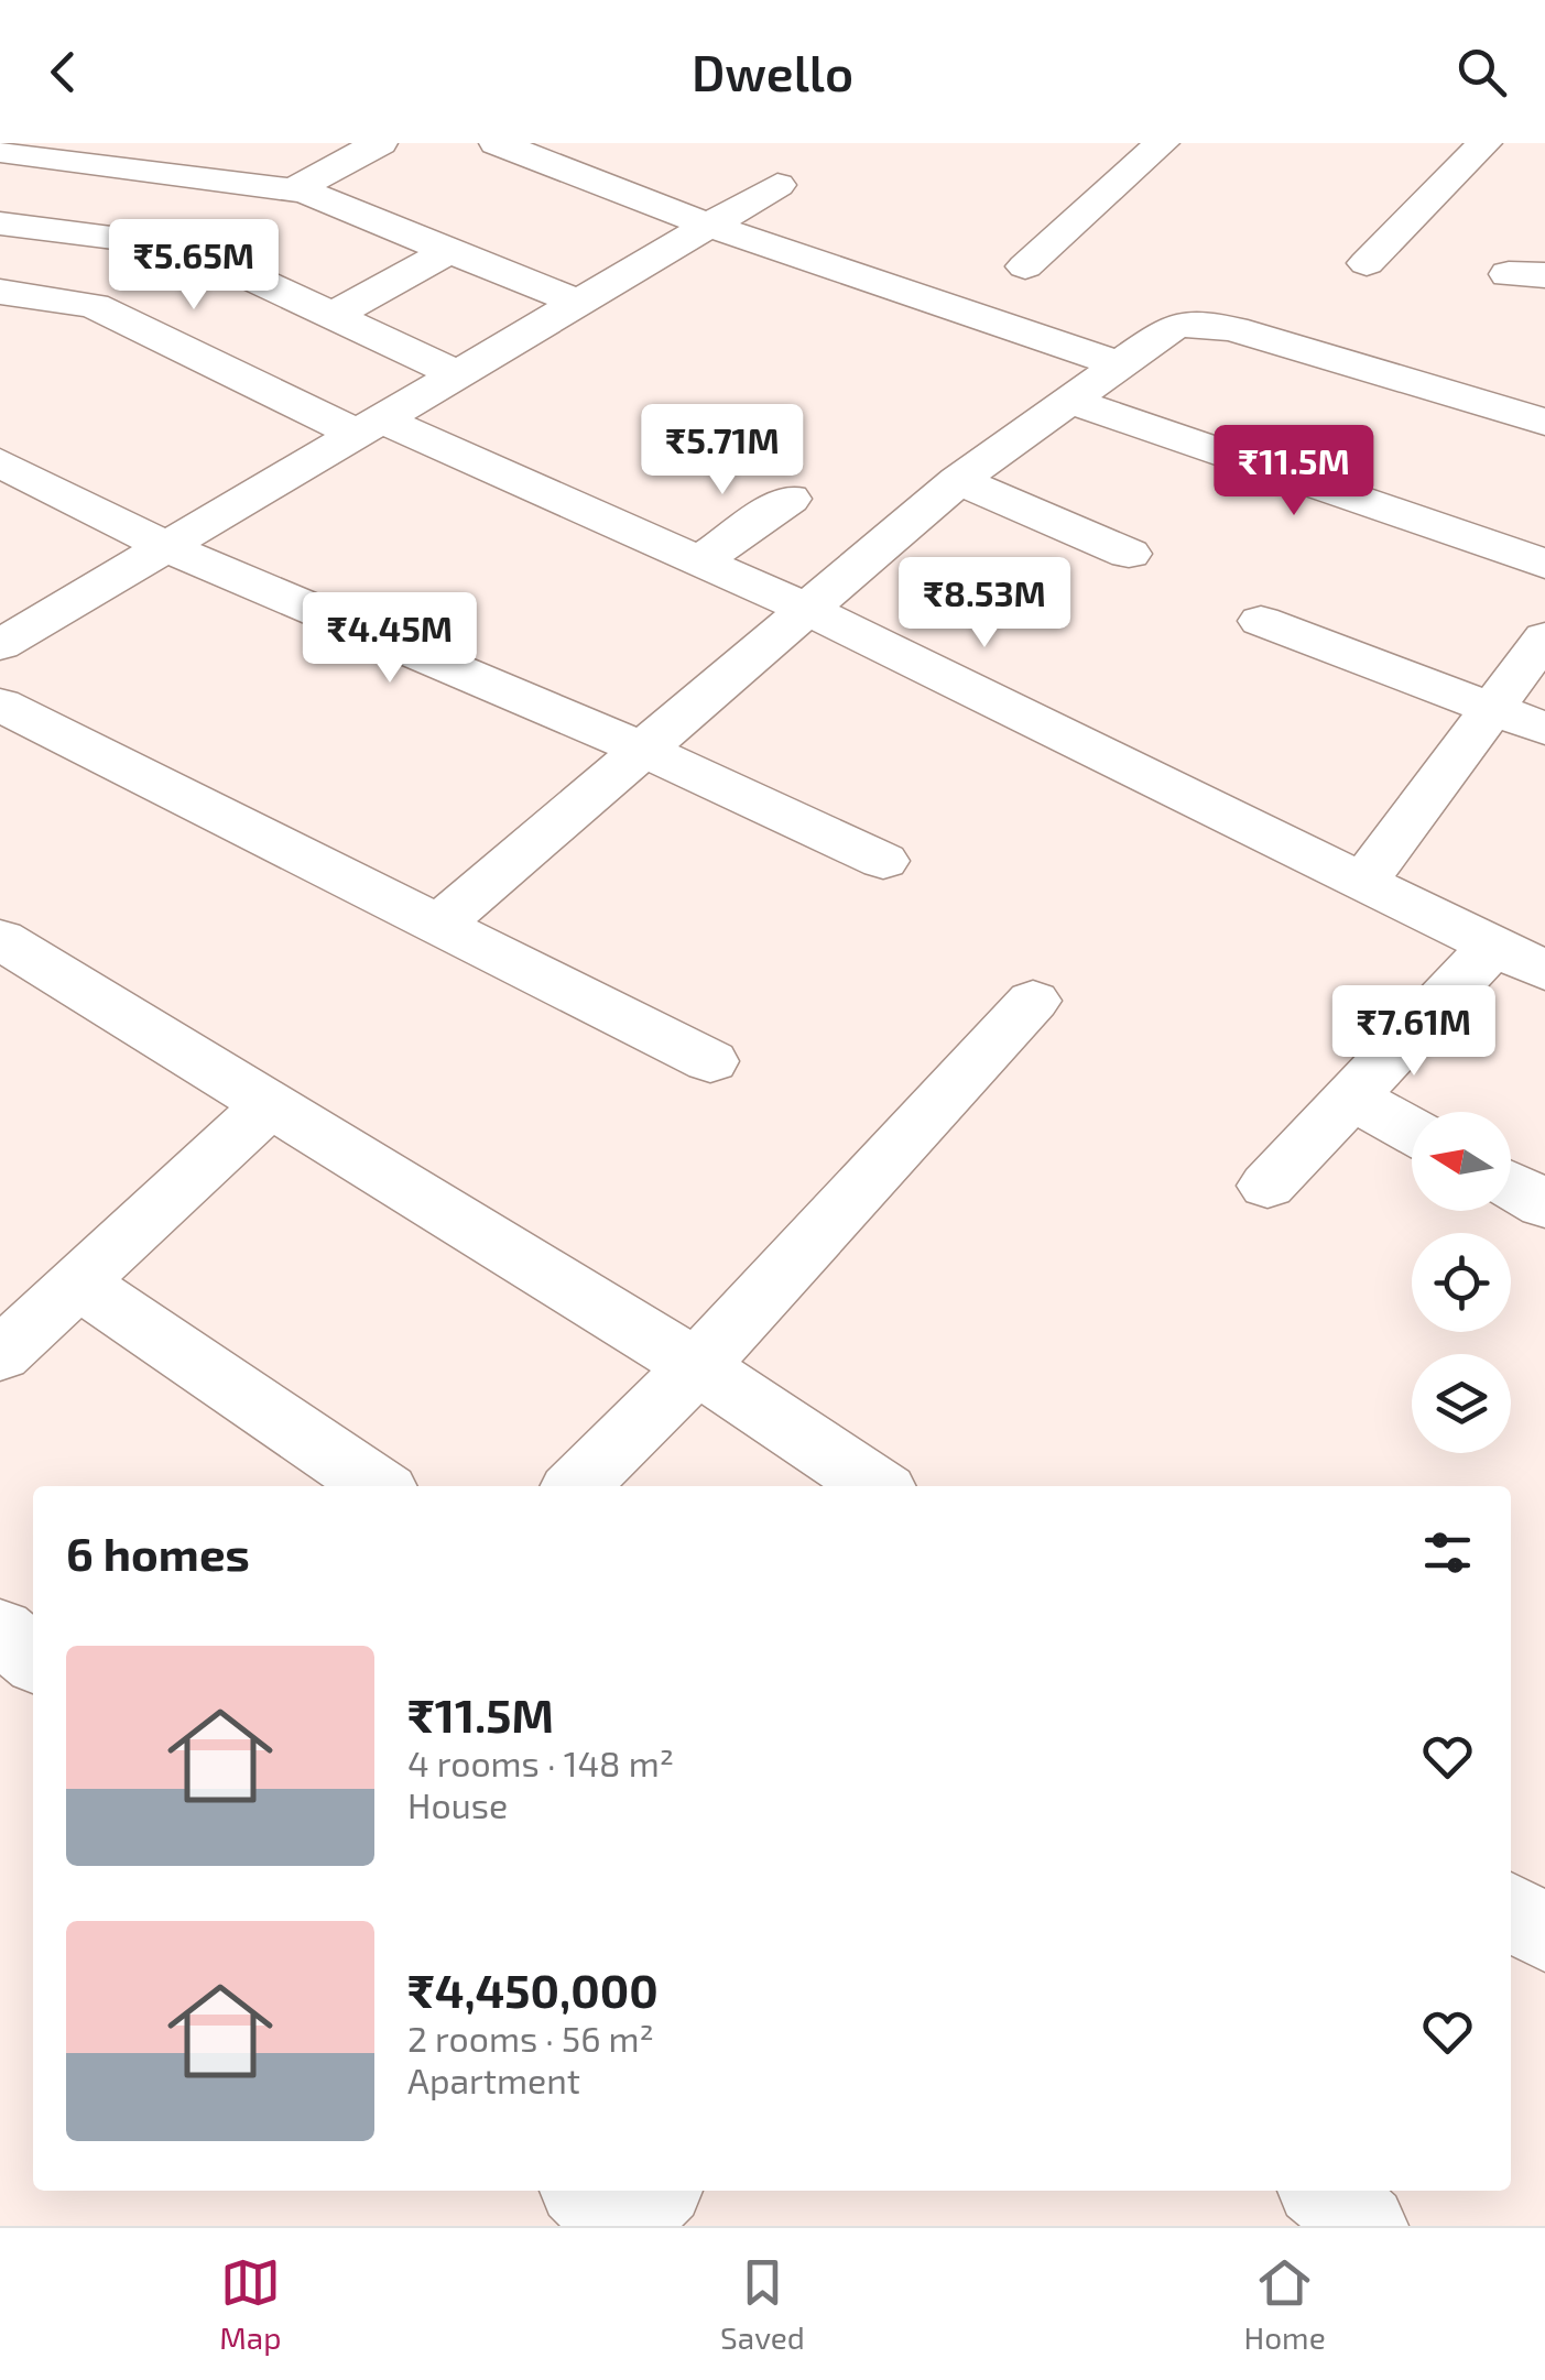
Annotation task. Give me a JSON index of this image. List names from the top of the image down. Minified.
{"north":"left","page":{"header":"Dwello","price":["₹5.65M","₹5.71M","₹11.5M","₹8.53M","₹4.45M","₹7.61M"],"heading":"6 homes","list":[{"name":"₹11.5M","note":"4 rooms · 148 m² · House"},{"name":"₹4,450,000","note":"2 rooms · 56 m² · Apartment"}],"tabs":["Map","Saved","Home"]}}
